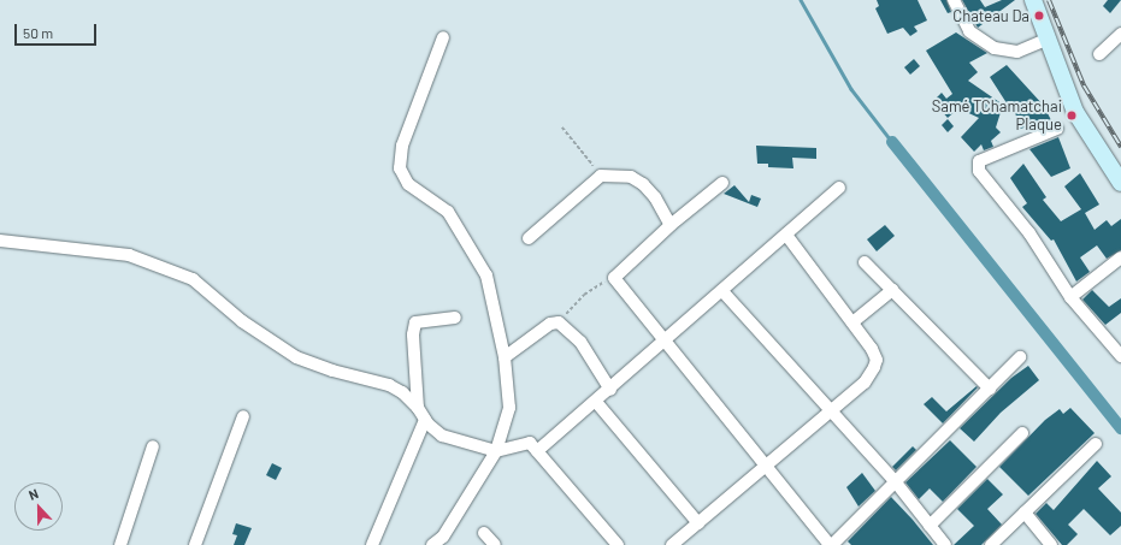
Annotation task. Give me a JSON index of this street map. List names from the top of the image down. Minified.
{"places":["Chateau Da","Samé TChamatchai Plaque"],"scale_bar":"50 m","north":"top"}
